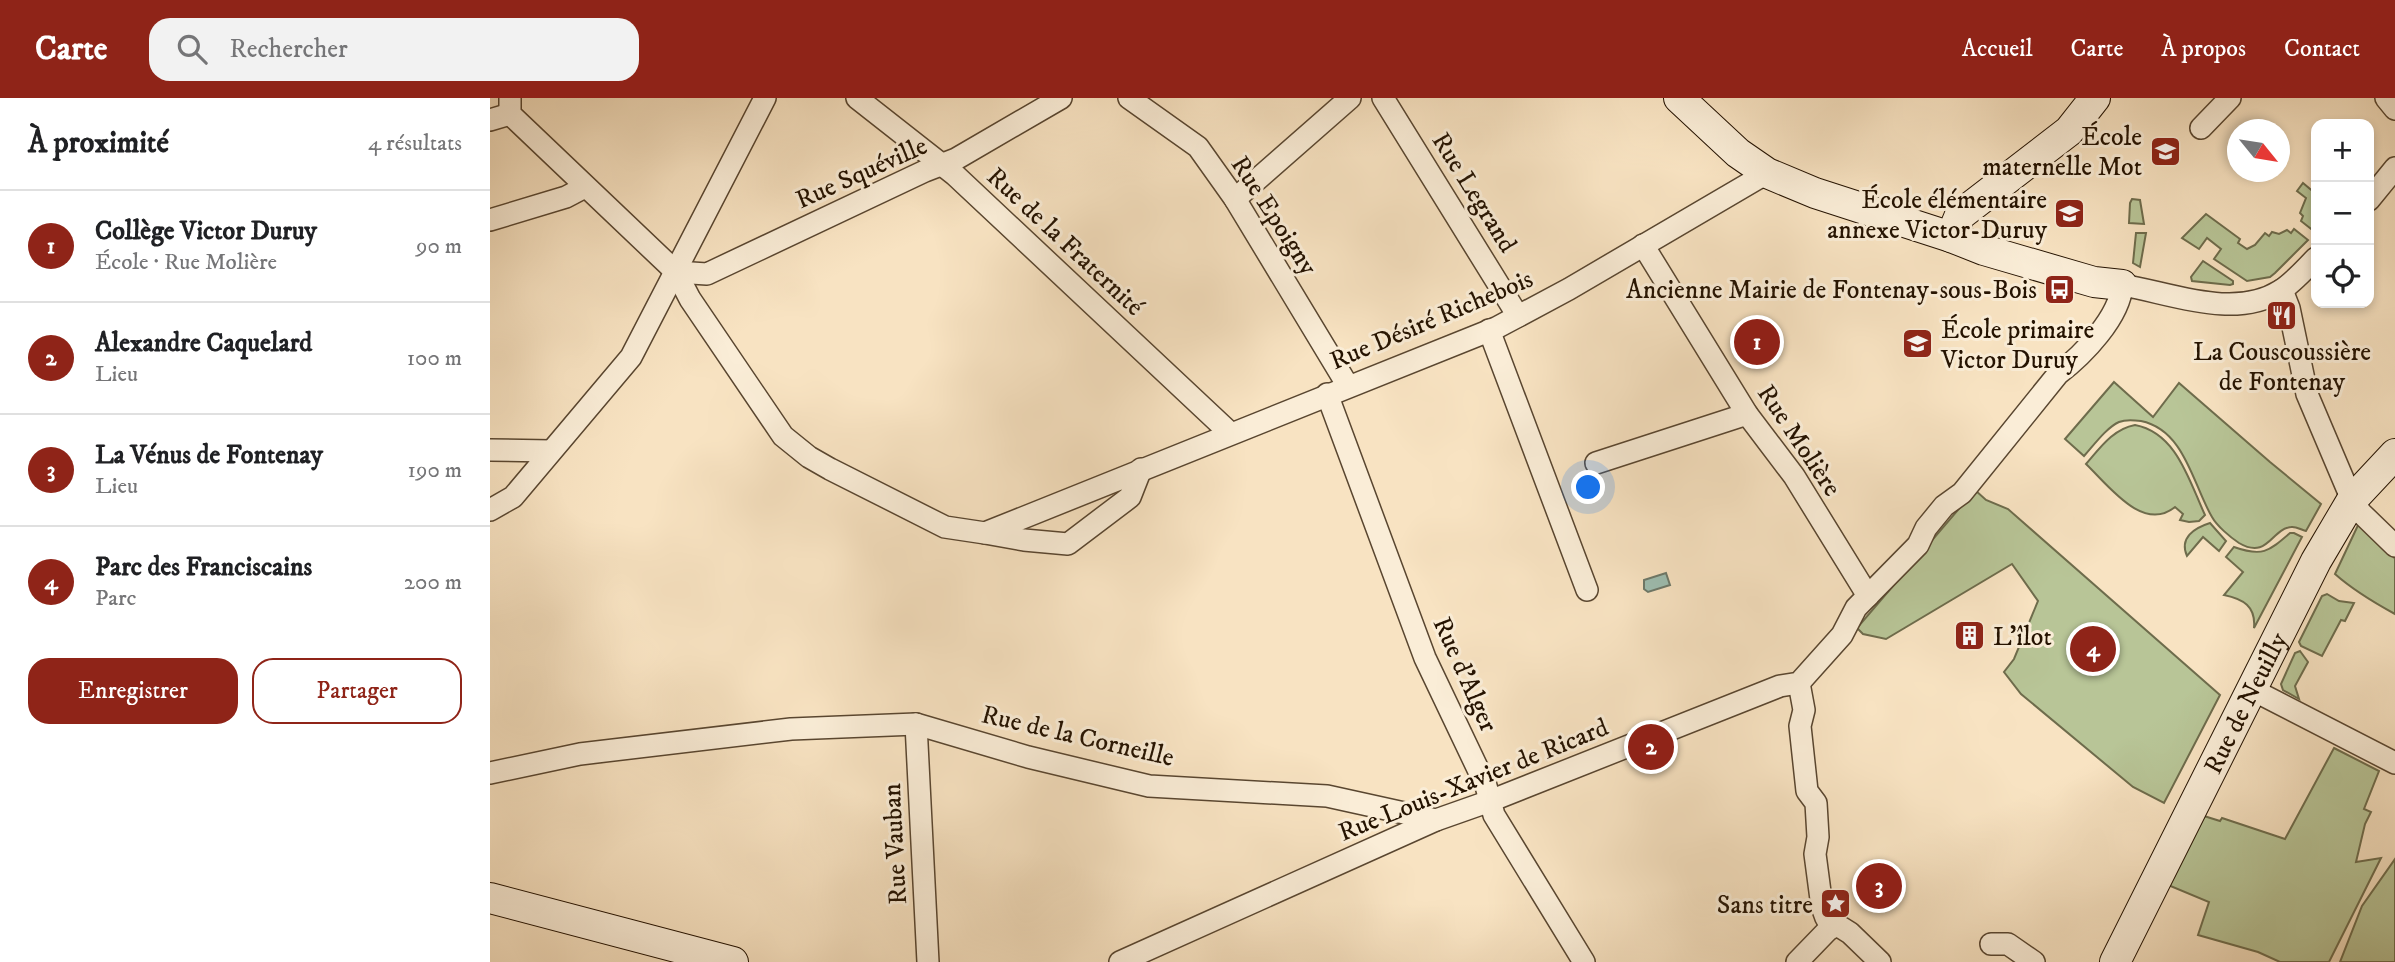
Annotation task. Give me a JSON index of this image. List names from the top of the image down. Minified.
{"streets":{"street":["Rue Squéville","Rue Legrand","Rue Epoigny","Rue de la Fraternité","Rue Désiré Richebois","Rue Molière","Rue d'Alger","Rue de Neuilly","Rue de la Corneille","Rue Louis-Xavier de Ricard","Rue Vauban"]},"crossings":[["Rue Squéville","Rue de la Fraternité"],["Rue Legrand","Rue Désiré Richebois"],["Rue Epoigny","Rue Désiré Richebois"],["Rue de la Fraternité","Rue Désiré Richebois"],["Rue Désiré Richebois","Rue Molière"],["Rue Désiré Richebois","Rue d'Alger"],["Rue d'Alger","Rue Louis-Xavier de Ricard"],["Rue de la Corneille","Rue Louis-Xavier de Ricard"],["Rue de la Corneille","Rue Vauban"]],"places":{"school or university":["École maternelle Mot","École élémentaire annexe Victor-Duruy","École primaire Victor Duruy"],"bus stop":["Ancienne Mairie de Fontenay-sous-Bois"],"restaurant":["La Couscoussière de Fontenay"],"building":["L'îlot"],"place":["Sans titre"]},"north":"bottom right","page":{"header":"Carte","search":"Rechercher","nav":["Accueil","Carte","À propos","Contact"],"heading":["À proximité","4 résultats"],"map_buttons":["+","−"],"list":[{"mark":"1","name":"Collège Victor Duruy","note":"École · Rue Molière","value":"90 m"},{"mark":"2","name":"Alexandre Caquelard","note":"Lieu","value":"100 m"},{"mark":"3","name":"La Vénus de Fontenay","note":"Lieu","value":"190 m"},{"mark":"4","name":"Parc des Franciscains","note":"Parc","value":"200 m"}],"pins":["1","4","2","3"],"buttons":["Enregistrer","Partager"]}}
